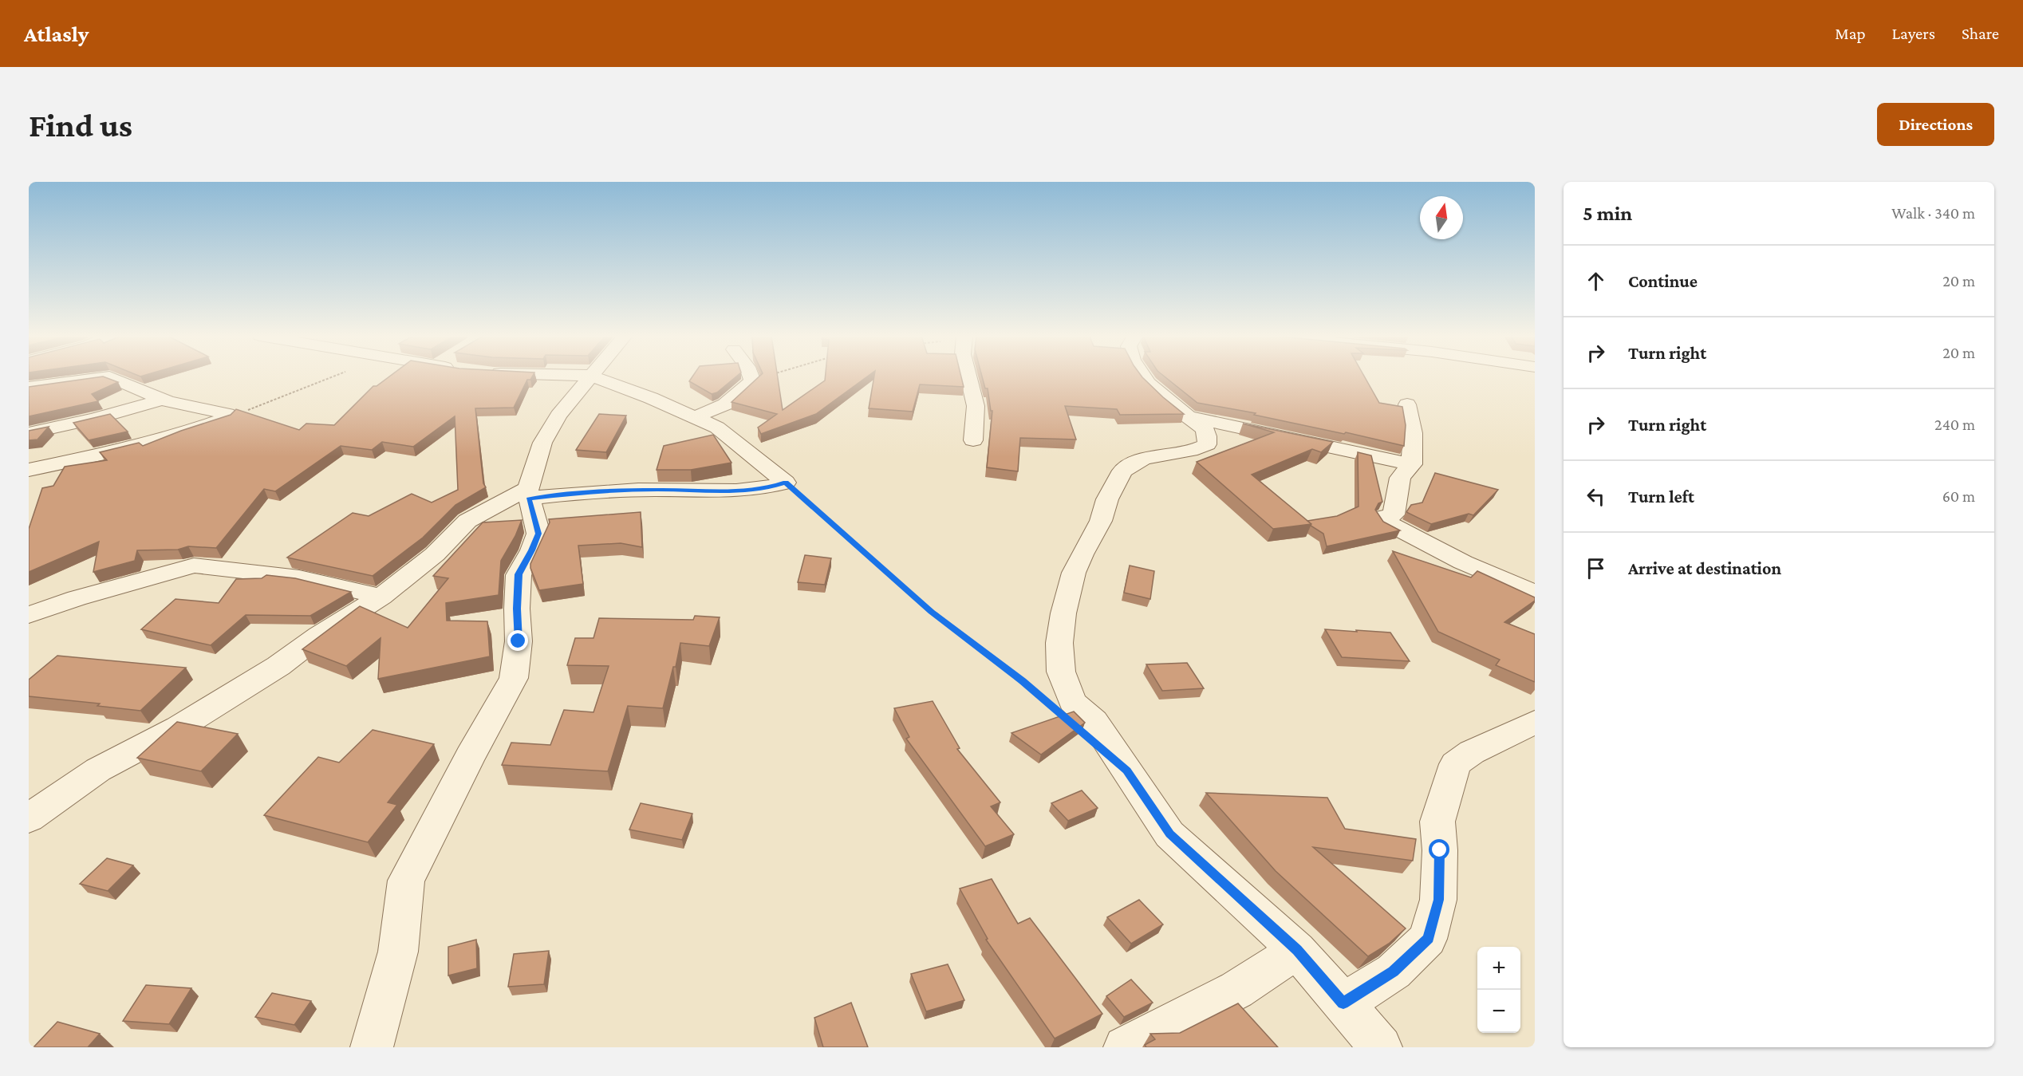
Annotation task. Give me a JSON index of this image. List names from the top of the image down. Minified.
{"north":"top","page":{"header":"Atlasly","nav":["Map","Layers","Share"],"buttons":"Directions","title":"Find us","heading":["5 min","Walk · 340 m"],"list":[["Continue","20 m"],["Turn right","20 m"],["Turn right","240 m"],["Turn left","60 m"],"Arrive at destination"],"map_buttons":["+","−"]}}
